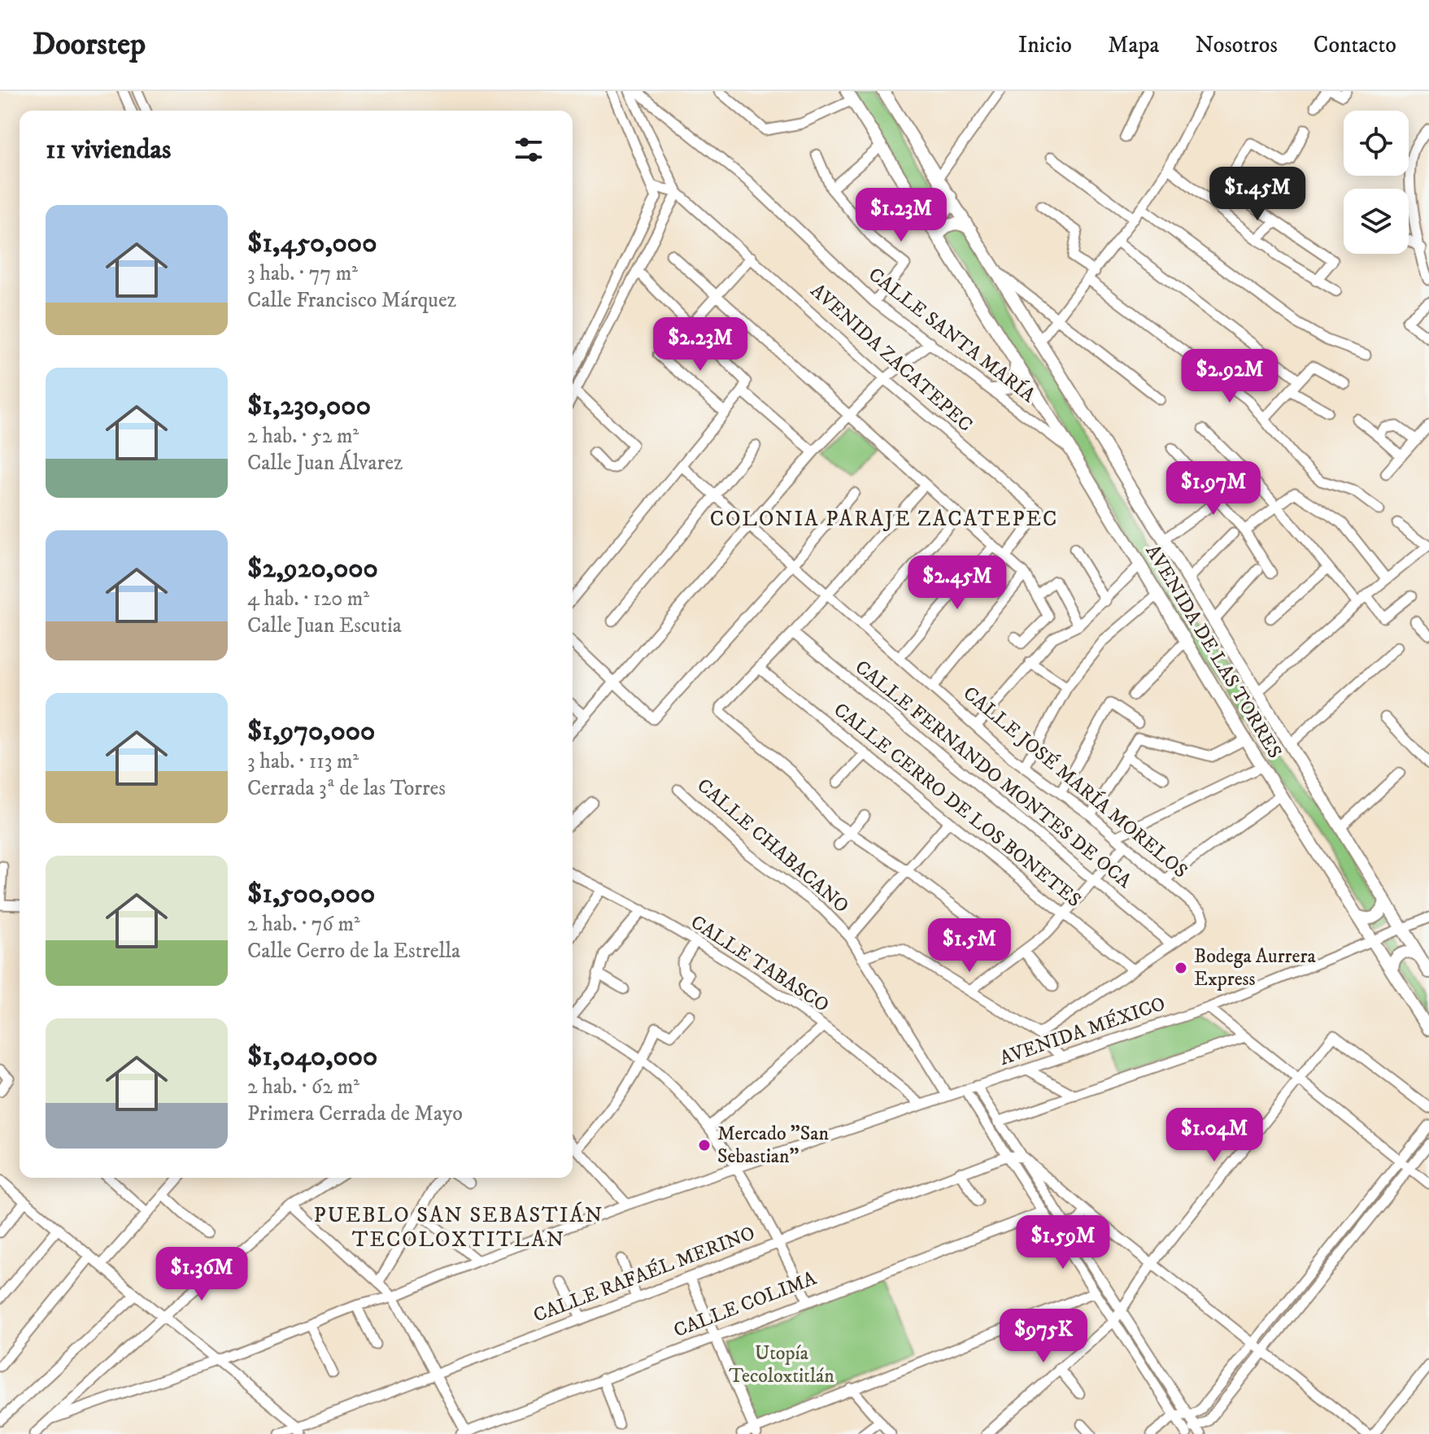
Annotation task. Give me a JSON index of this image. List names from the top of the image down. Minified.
{"streets":{"main road":["AVENIDA DE LAS TORRES"],"street":["CALLE SANTA MARÍA","AVENIDA ZACATEPEC","CALLE FERNANDO MONTES DE OCA","CALLE JOSÉ MARÍA MORELOS","CALLE CERRO DE LOS BONETES","CALLE CHABACANO","CALLE TABASCO","AVENIDA MÉXICO","CALLE RAFAÉL MERINO","CALLE COLIMA"]},"crossings":[["CALLE SANTA MARÍA","AVENIDA DE LAS TORRES"],["AVENIDA DE LAS TORRES","AVENIDA MÉXICO"],["CALLE FERNANDO MONTES DE OCA","CALLE JOSÉ MARÍA MORELOS"],["CALLE CHABACANO","AVENIDA MÉXICO"],["CALLE TABASCO","AVENIDA MÉXICO"]],"districts":["COLONIA PARAJE ZACATEPEC","PUEBLO SAN SEBASTIÁN TECOLOXTITLAN"],"parks":["Utopía Tecoloxtitlán"],"places":["Bodega Aurrera Express","Mercado \"San Sebastian\""],"page":{"header":"Doorstep","nav":["Inicio","Mapa","Nosotros","Contacto"],"heading":"11 viviendas","price":["$1.45M","$1.23M","$2.23M","$2.92M","$1.97M","$2.45M","$1.5M","$1.04M","$1.59M","$1.36M","$975K"],"list":[{"name":"$1,450,000","note":"3 hab. · 77 m² · Calle Francisco Márquez"},{"name":"$1,230,000","note":"2 hab. · 52 m² · Calle Juan Álvarez"},{"name":"$2,920,000","note":"4 hab. · 120 m² · Calle Juan Escutia"},{"name":"$1,970,000","note":"3 hab. · 113 m² · Cerrada 3ª de las Torres"},{"name":"$1,500,000","note":"2 hab. · 76 m² · Calle Cerro de la Estrella"},{"name":"$1,040,000","note":"2 hab. · 62 m² · Primera Cerrada de Mayo"}]}}
